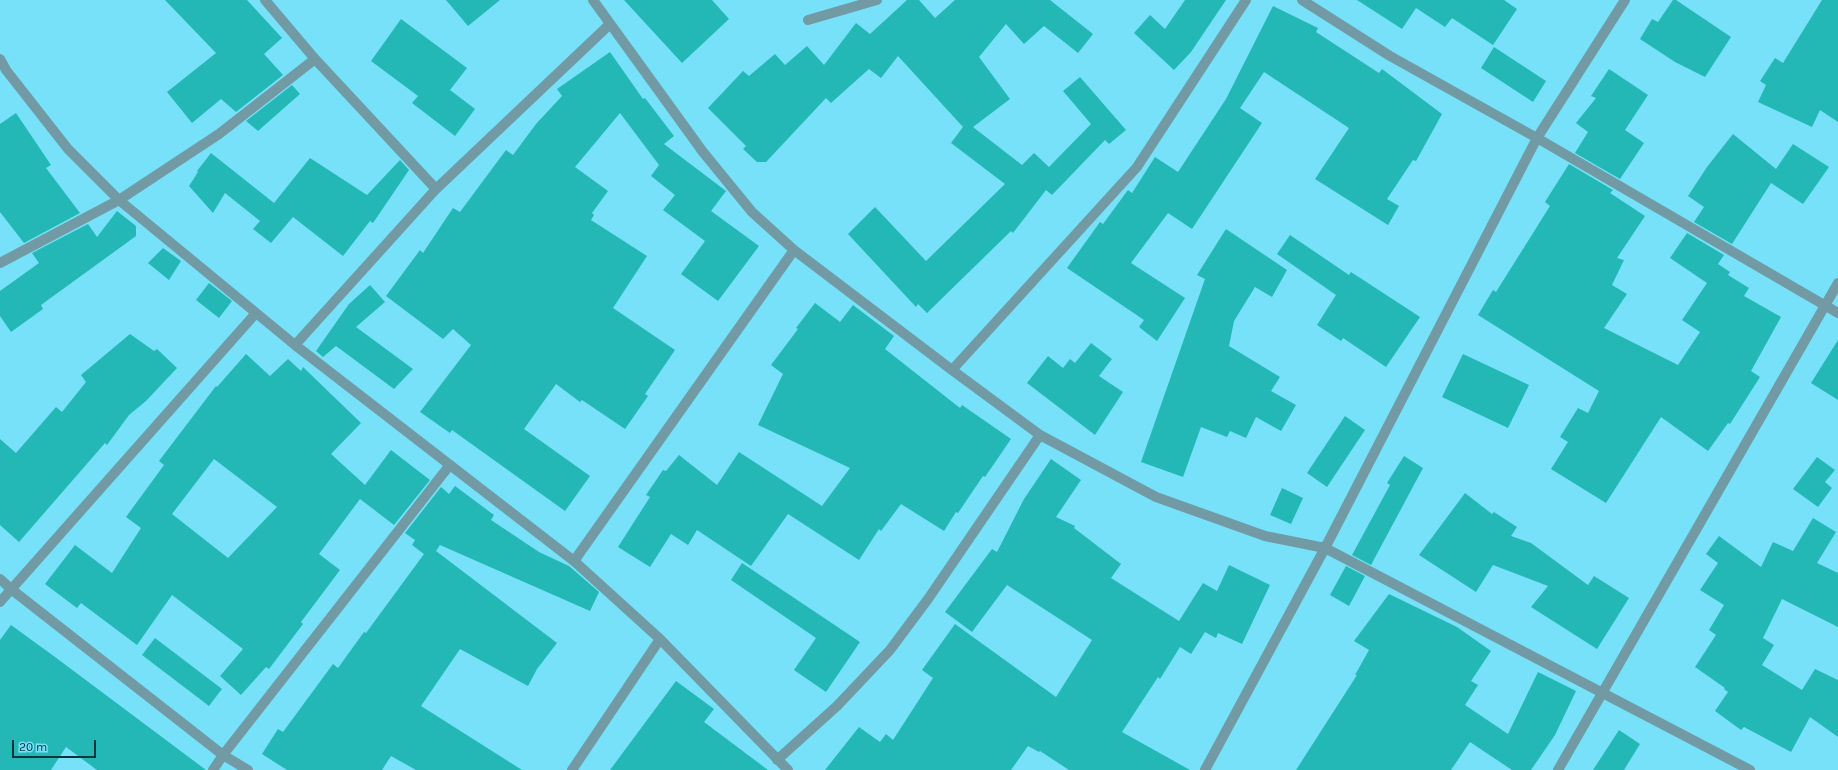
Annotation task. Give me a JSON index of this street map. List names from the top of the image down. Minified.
{"scale_bar":"20 m"}
